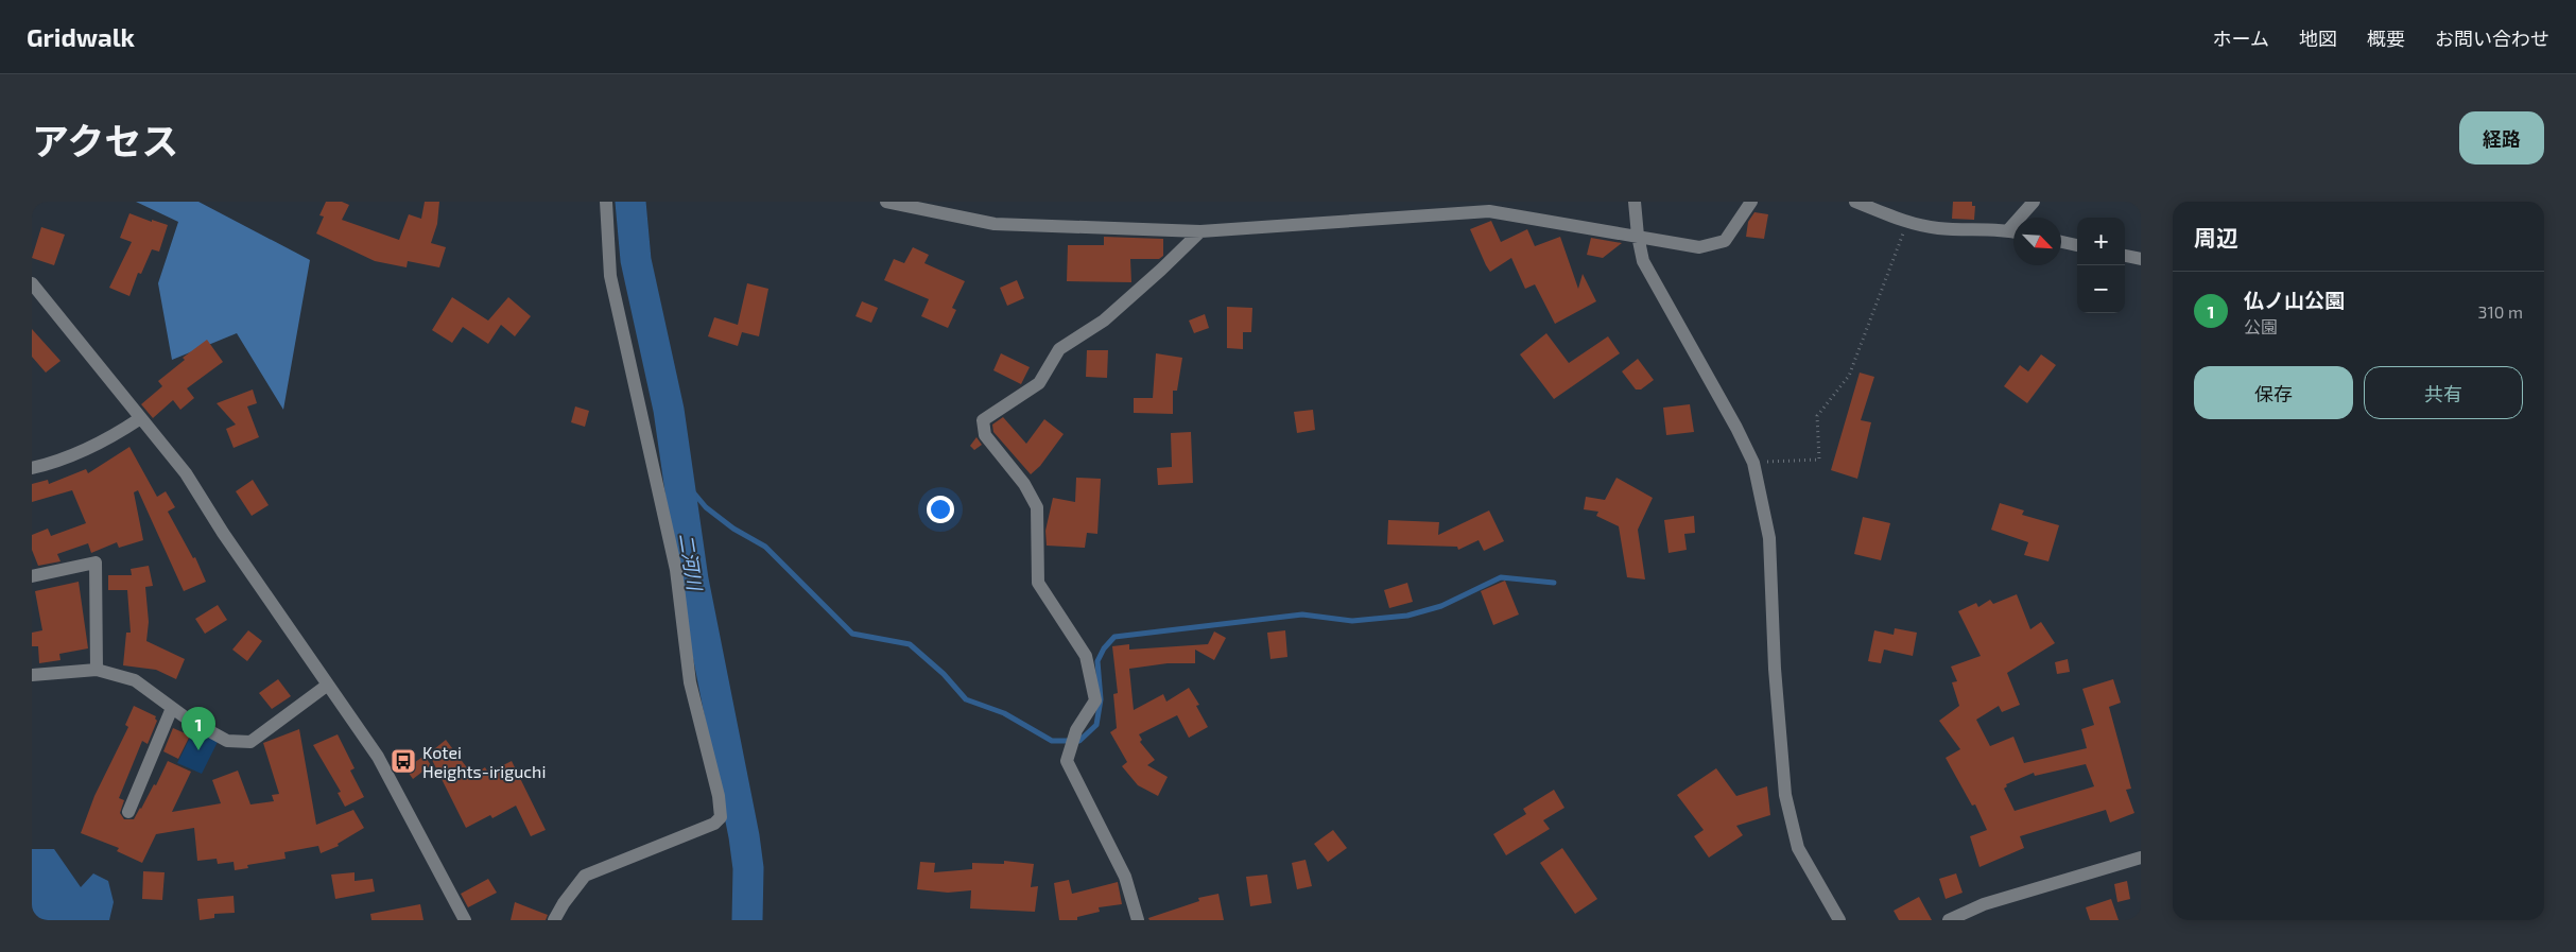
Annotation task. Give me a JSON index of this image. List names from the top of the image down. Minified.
{"water":["二河川"],"places":{"bus stop":["Kotei Heights-iriguchi"]},"north":"bottom right","page":{"header":"Gridwalk","nav":["ホーム","地図","概要","お問い合わせ"],"title":"アクセス","buttons":["経路",["保存","共有"]],"heading":"周辺","map_buttons":["+","−"],"list":[{"mark":"1","name":"仏ノ山公園","note":"公園","value":"310 m"}],"pins":"1"}}
